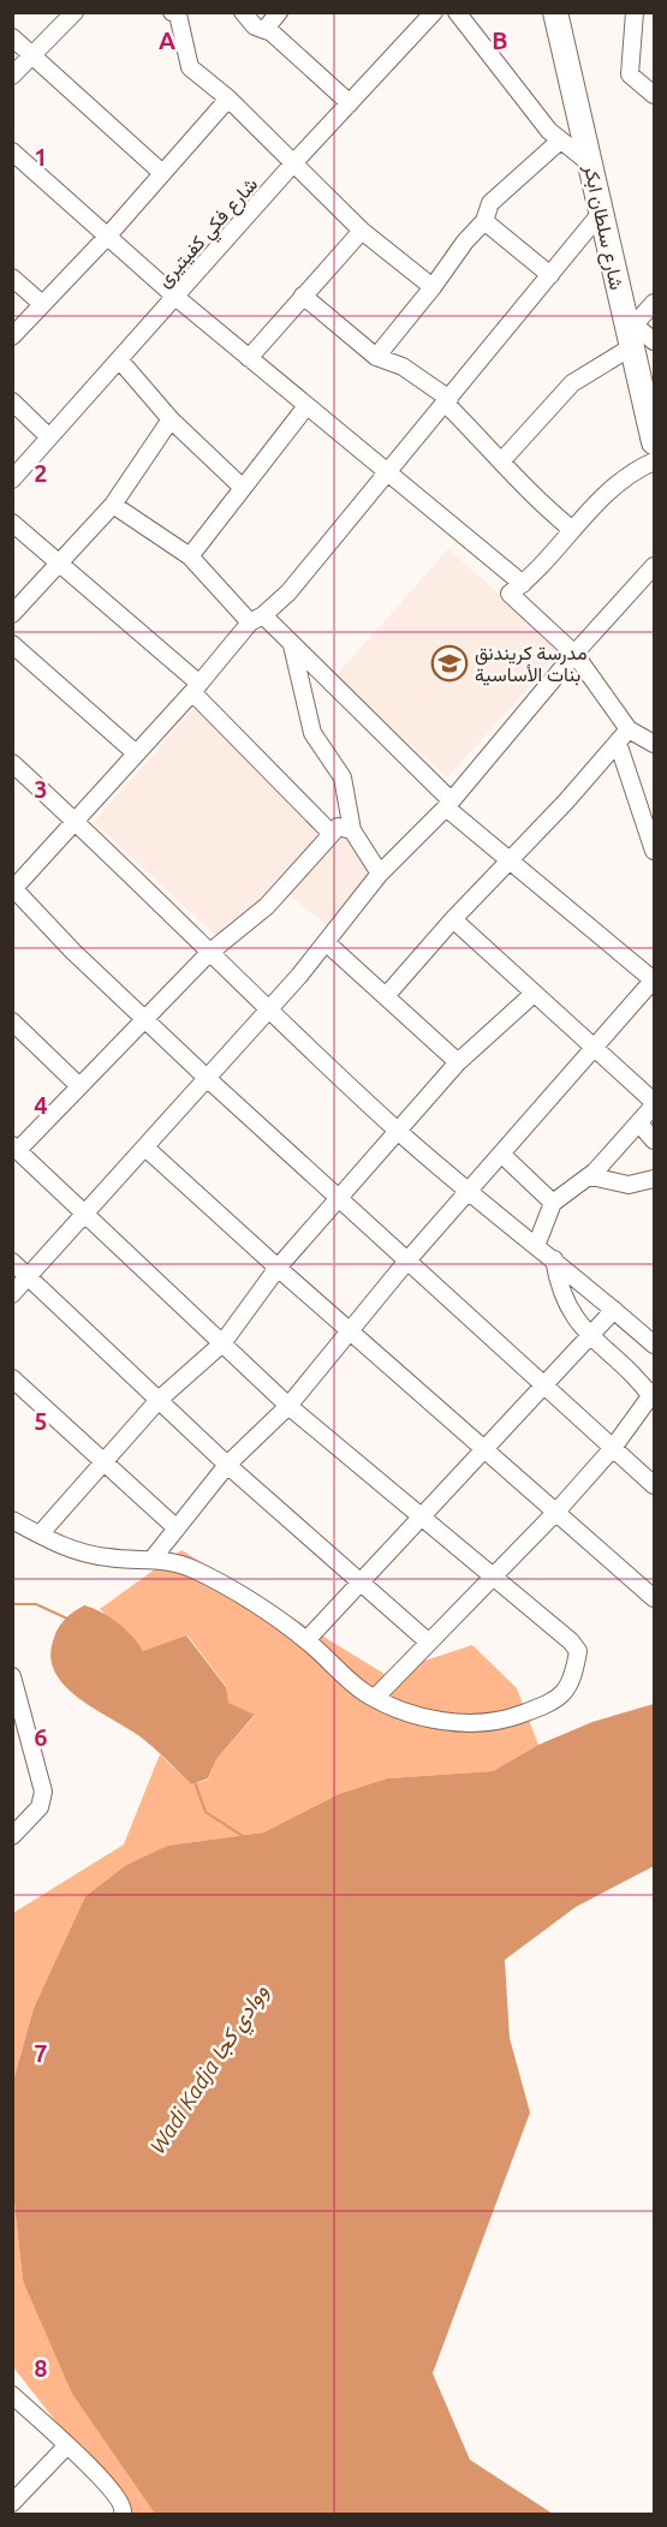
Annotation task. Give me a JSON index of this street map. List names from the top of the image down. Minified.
{"streets":{"highway":["شارع سلطان ابكر"],"street":["شارع فكي كفيتيرى"]},"water":["Wadi Kadja ووادي كجا"],"places":{"school or university":["مدرسة كريندنق بنات الأساسية"]},"grid":{"columns":["A","B"],"rows":["1","2","3","4","5","6","7","8"]}}
